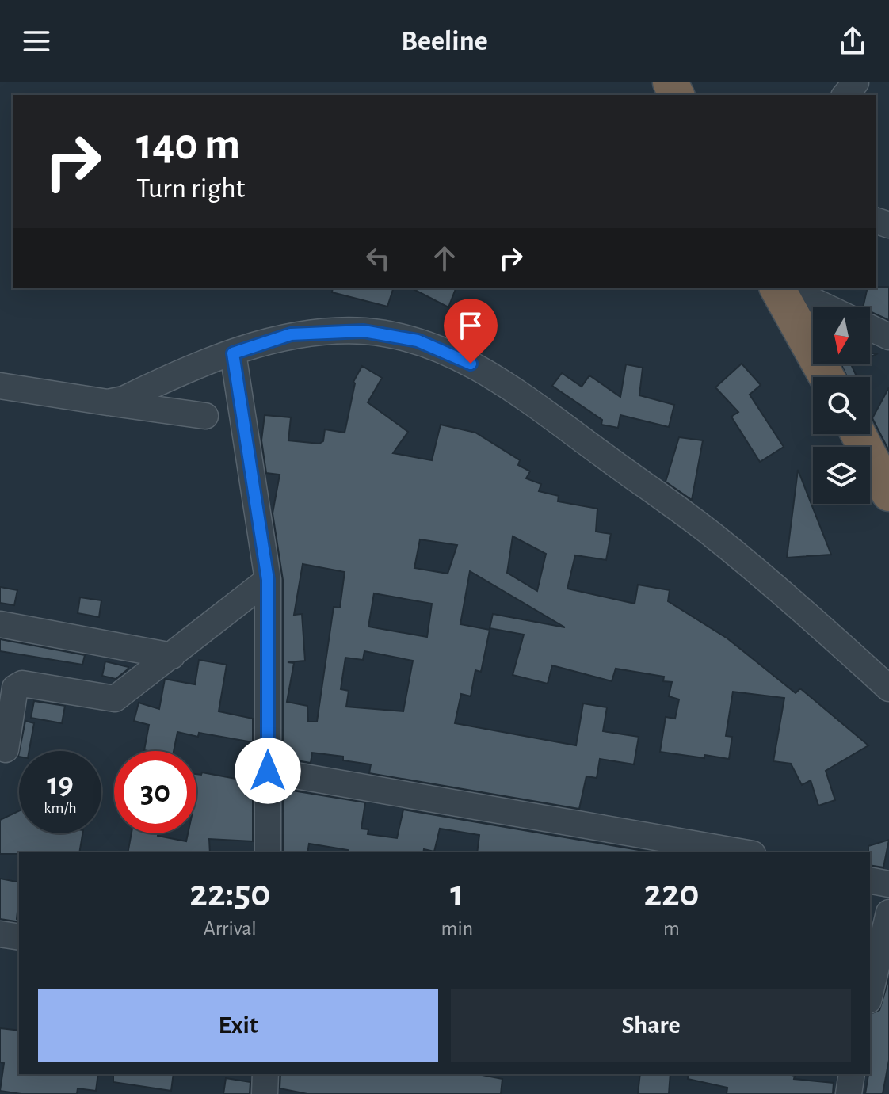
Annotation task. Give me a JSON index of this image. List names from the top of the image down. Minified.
{"north":"bottom","page":{"header":"Beeline","turn":["140 m","Turn right"],"speed":"19 km/h","limit":"30","eta":["22:50","Arrival","1","min","220","m"],"buttons":["Exit","Share"]}}
